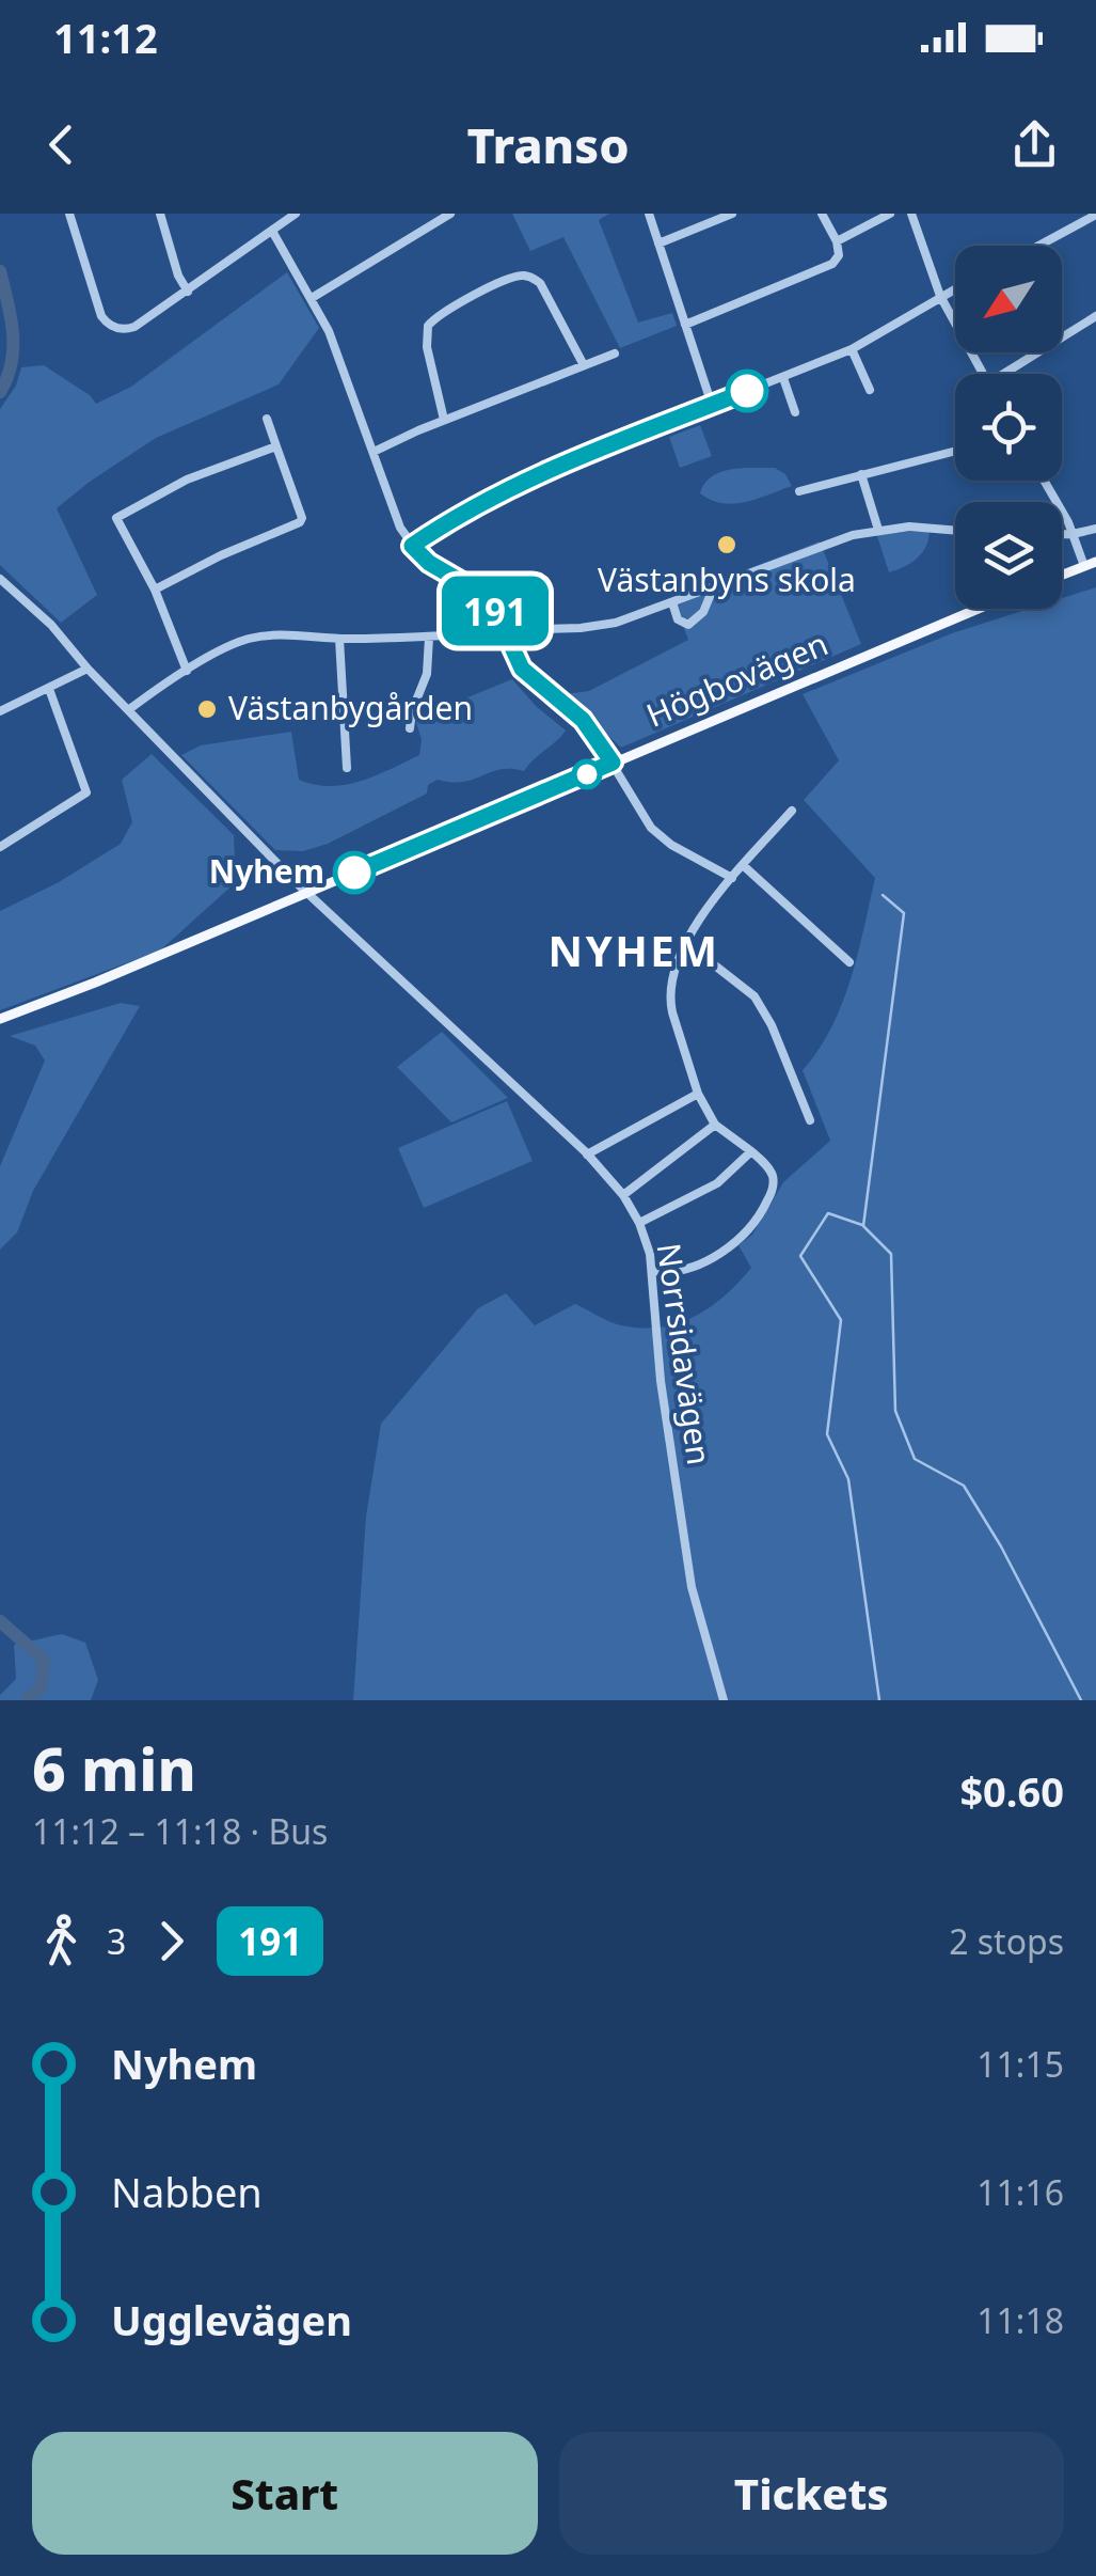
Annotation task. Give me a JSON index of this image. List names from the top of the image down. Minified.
{"streets":{"main road":["Högbovägen"],"street":["Norrsidavägen"]},"crossings":[["Högbovägen","Norrsidavägen"]],"districts":["NYHEM"],"places":["Västanbyns skola","Västanbygården","Nyhem"],"lines":["bus line 191"],"north":"bottom left","page":{"status":"11:12","header":"Transo","on_map":"191","heading":["6 min","11:12 – 11:18 · Bus","$0.60"],"legs":["3","191","2 stops"],"list":[{"name":"Nyhem","value":"11:15"},{"name":"Nabben","value":"11:16"},{"name":"Ugglevägen","value":"11:18"}],"buttons":["Start","Tickets"]}}
